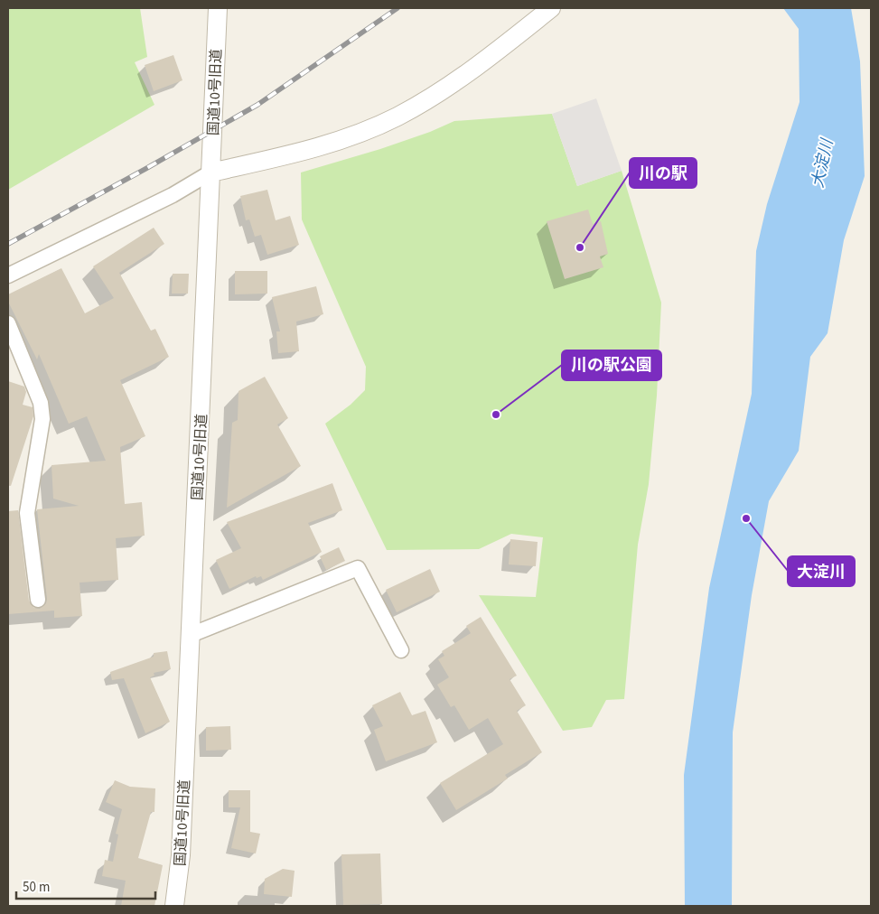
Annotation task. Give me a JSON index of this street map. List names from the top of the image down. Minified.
{"streets":{"street":["国道10号旧道"]},"water":["大淀川"],"places":["川の駅","川の駅公園","大淀川"],"scale_bar":"50 m"}
